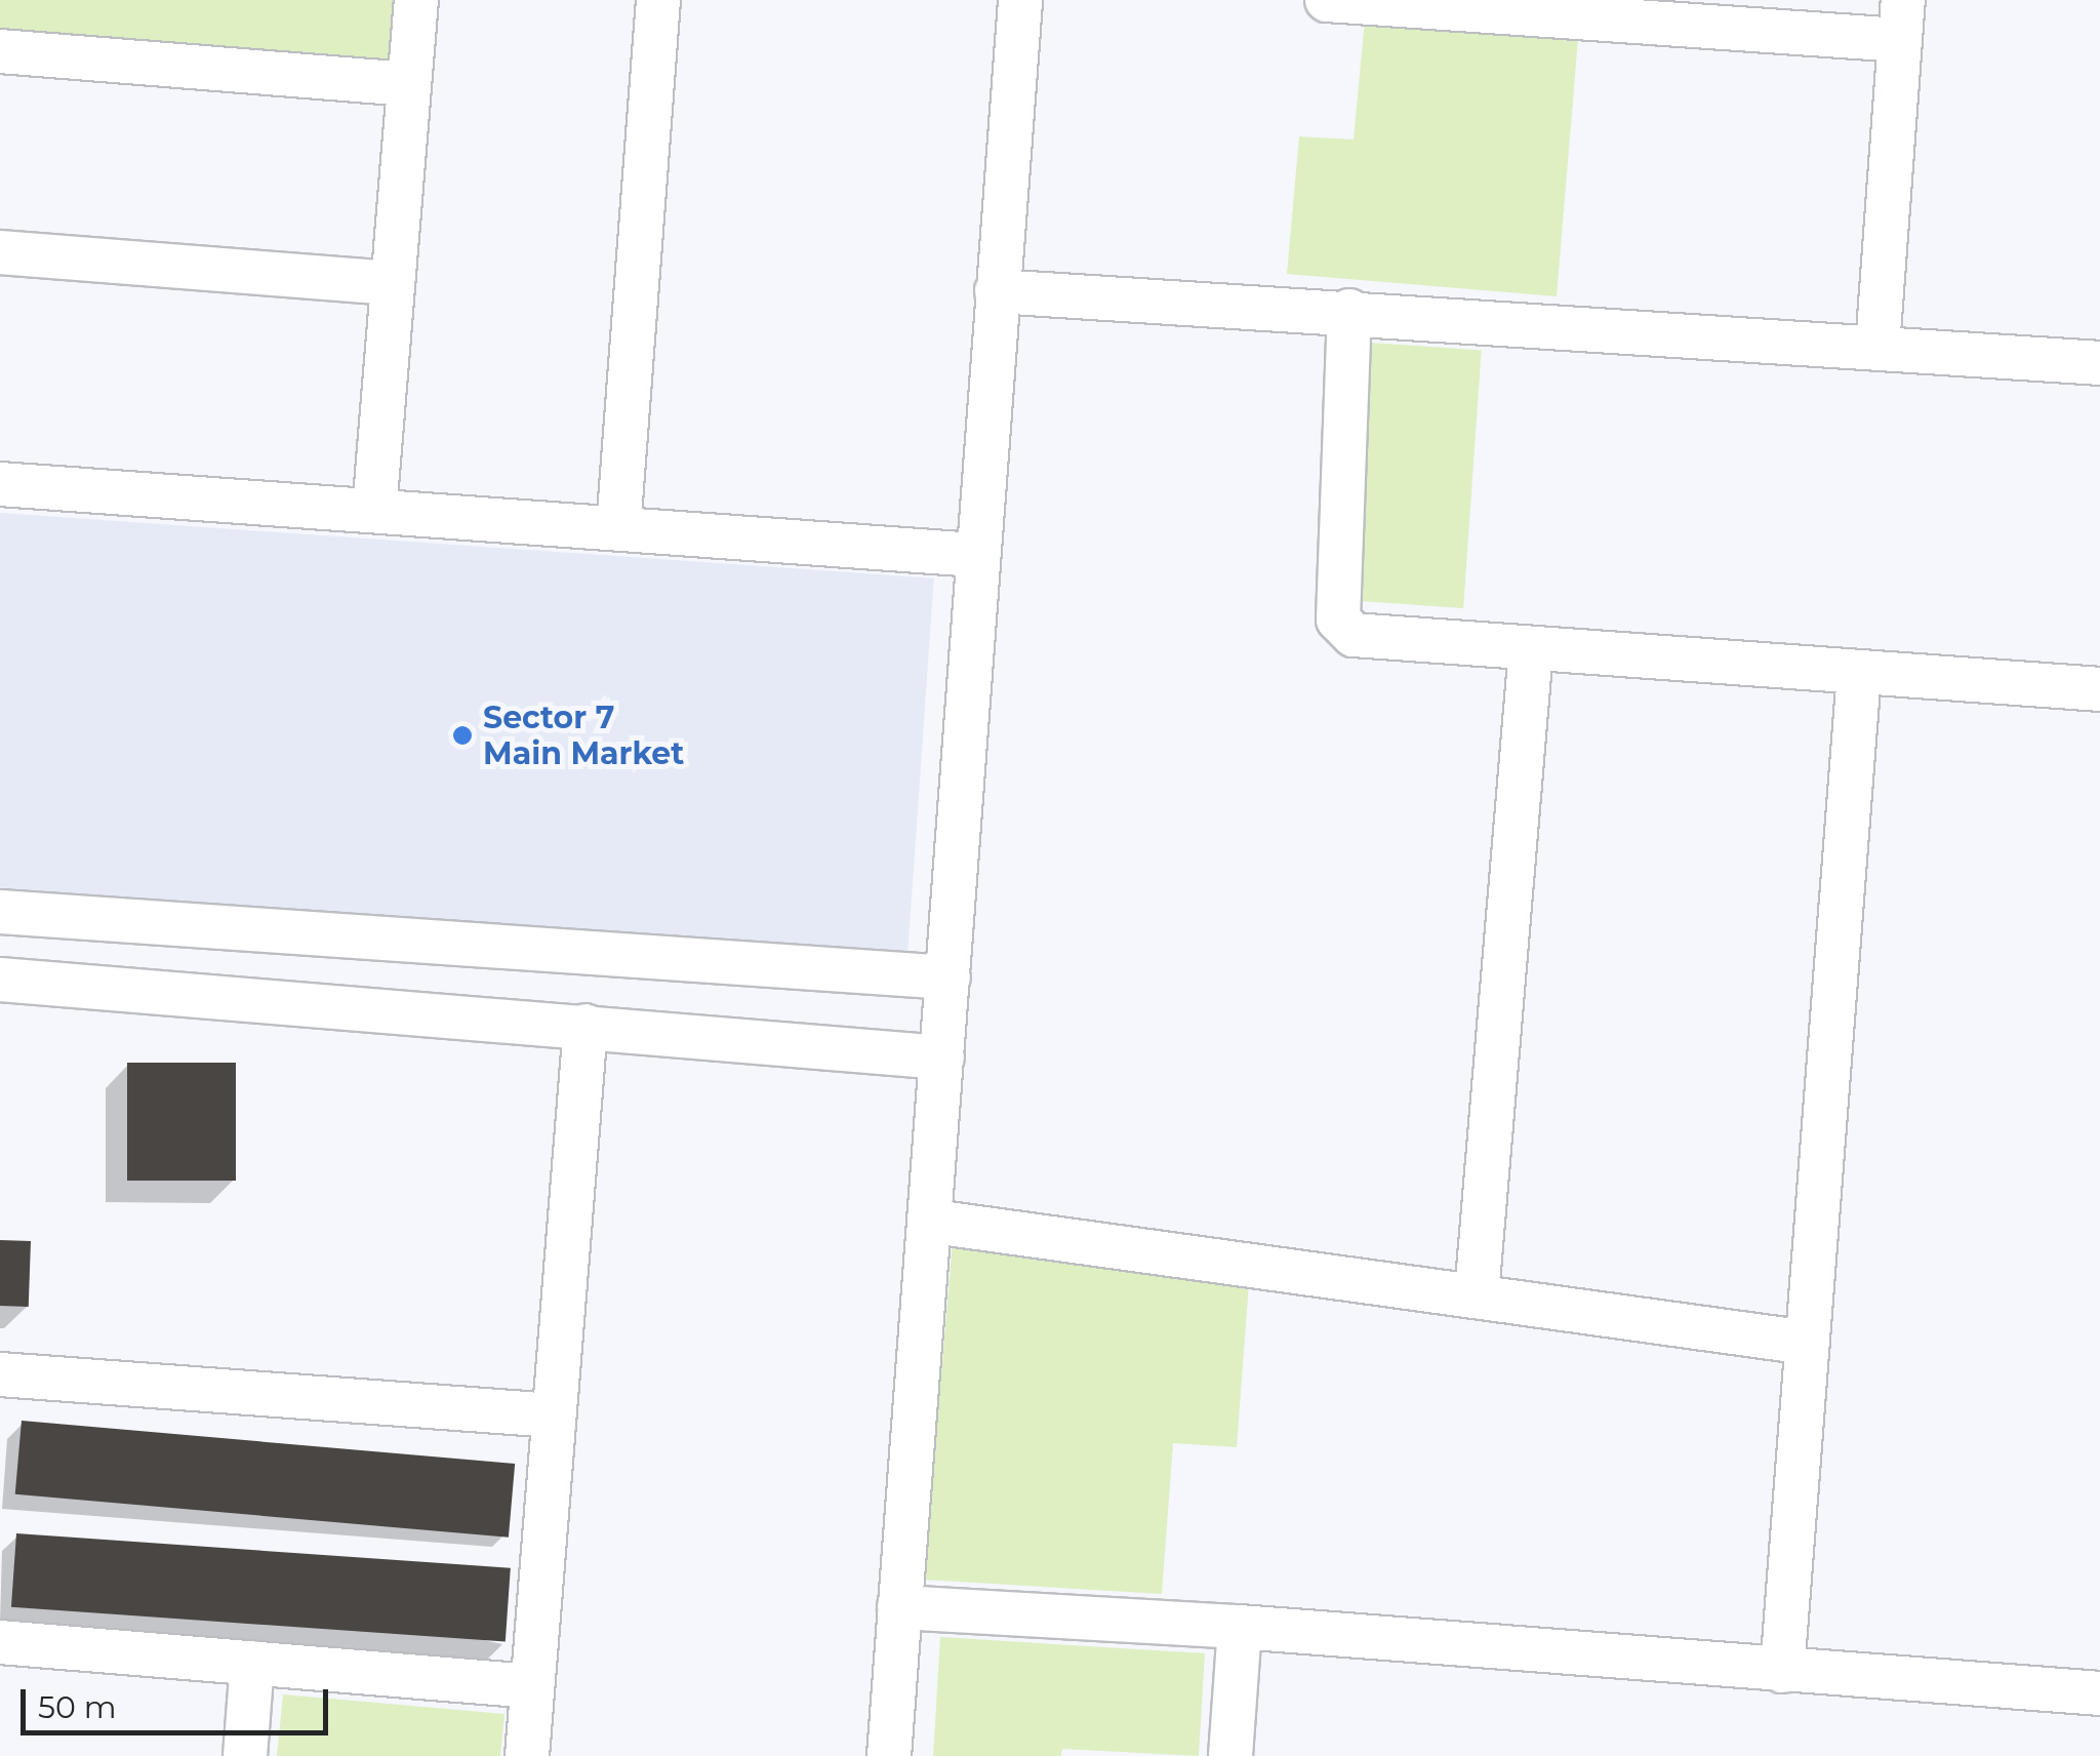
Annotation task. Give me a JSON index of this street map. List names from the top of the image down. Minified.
{"places":["Sector 7 Main Market"],"scale_bar":"50 m"}
